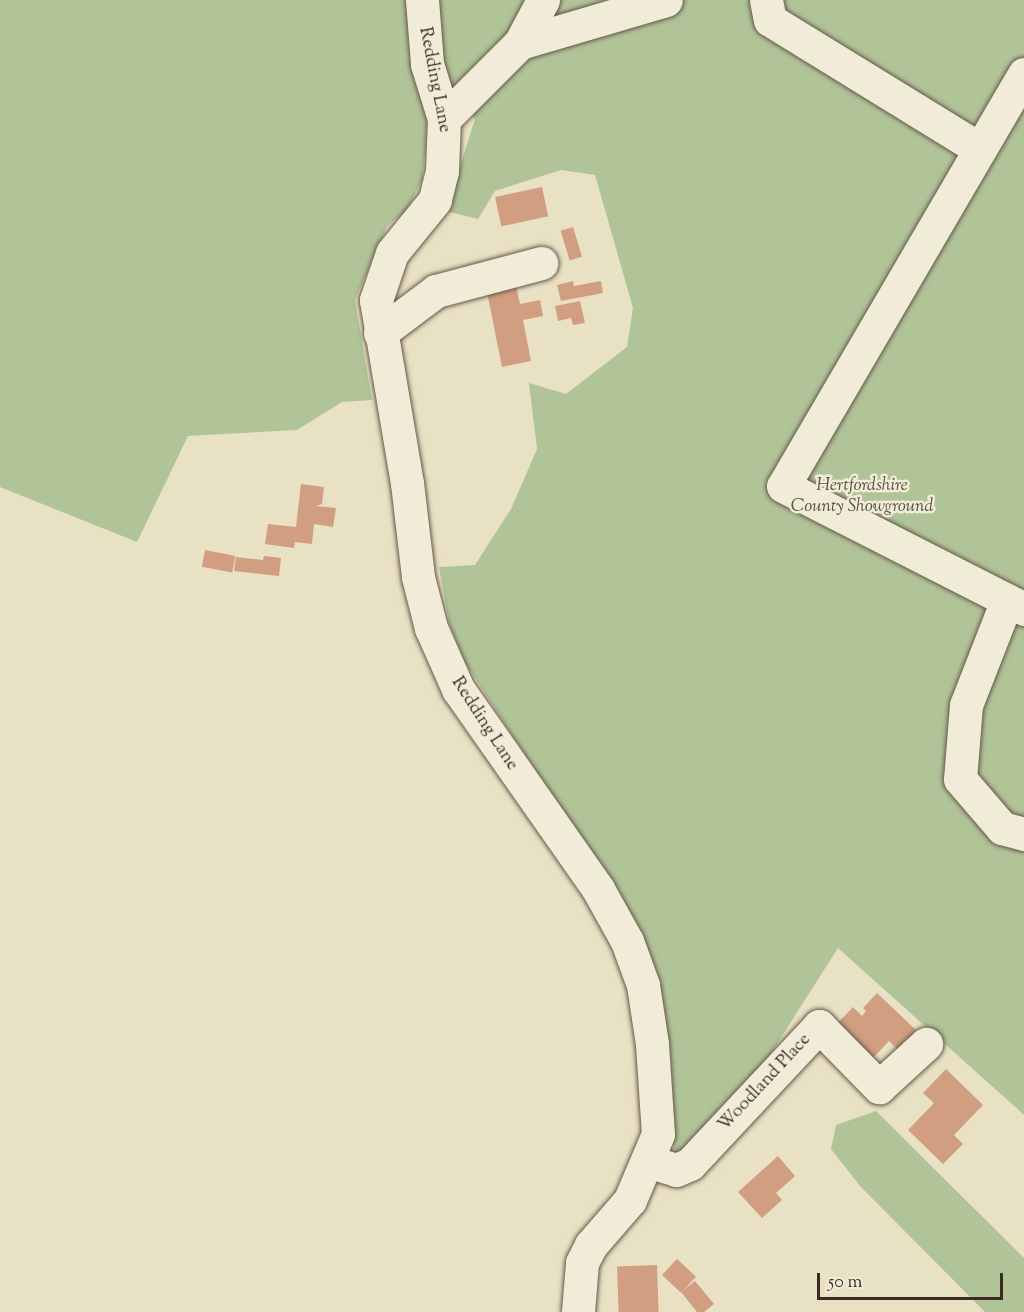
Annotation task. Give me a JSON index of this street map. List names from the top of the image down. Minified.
{"streets":{"street":["Redding Lane","Woodland Place"]},"crossings":[["Redding Lane","Woodland Place"]],"parks":["Hertfordshire County Showground"],"scale_bar":"50 m"}
